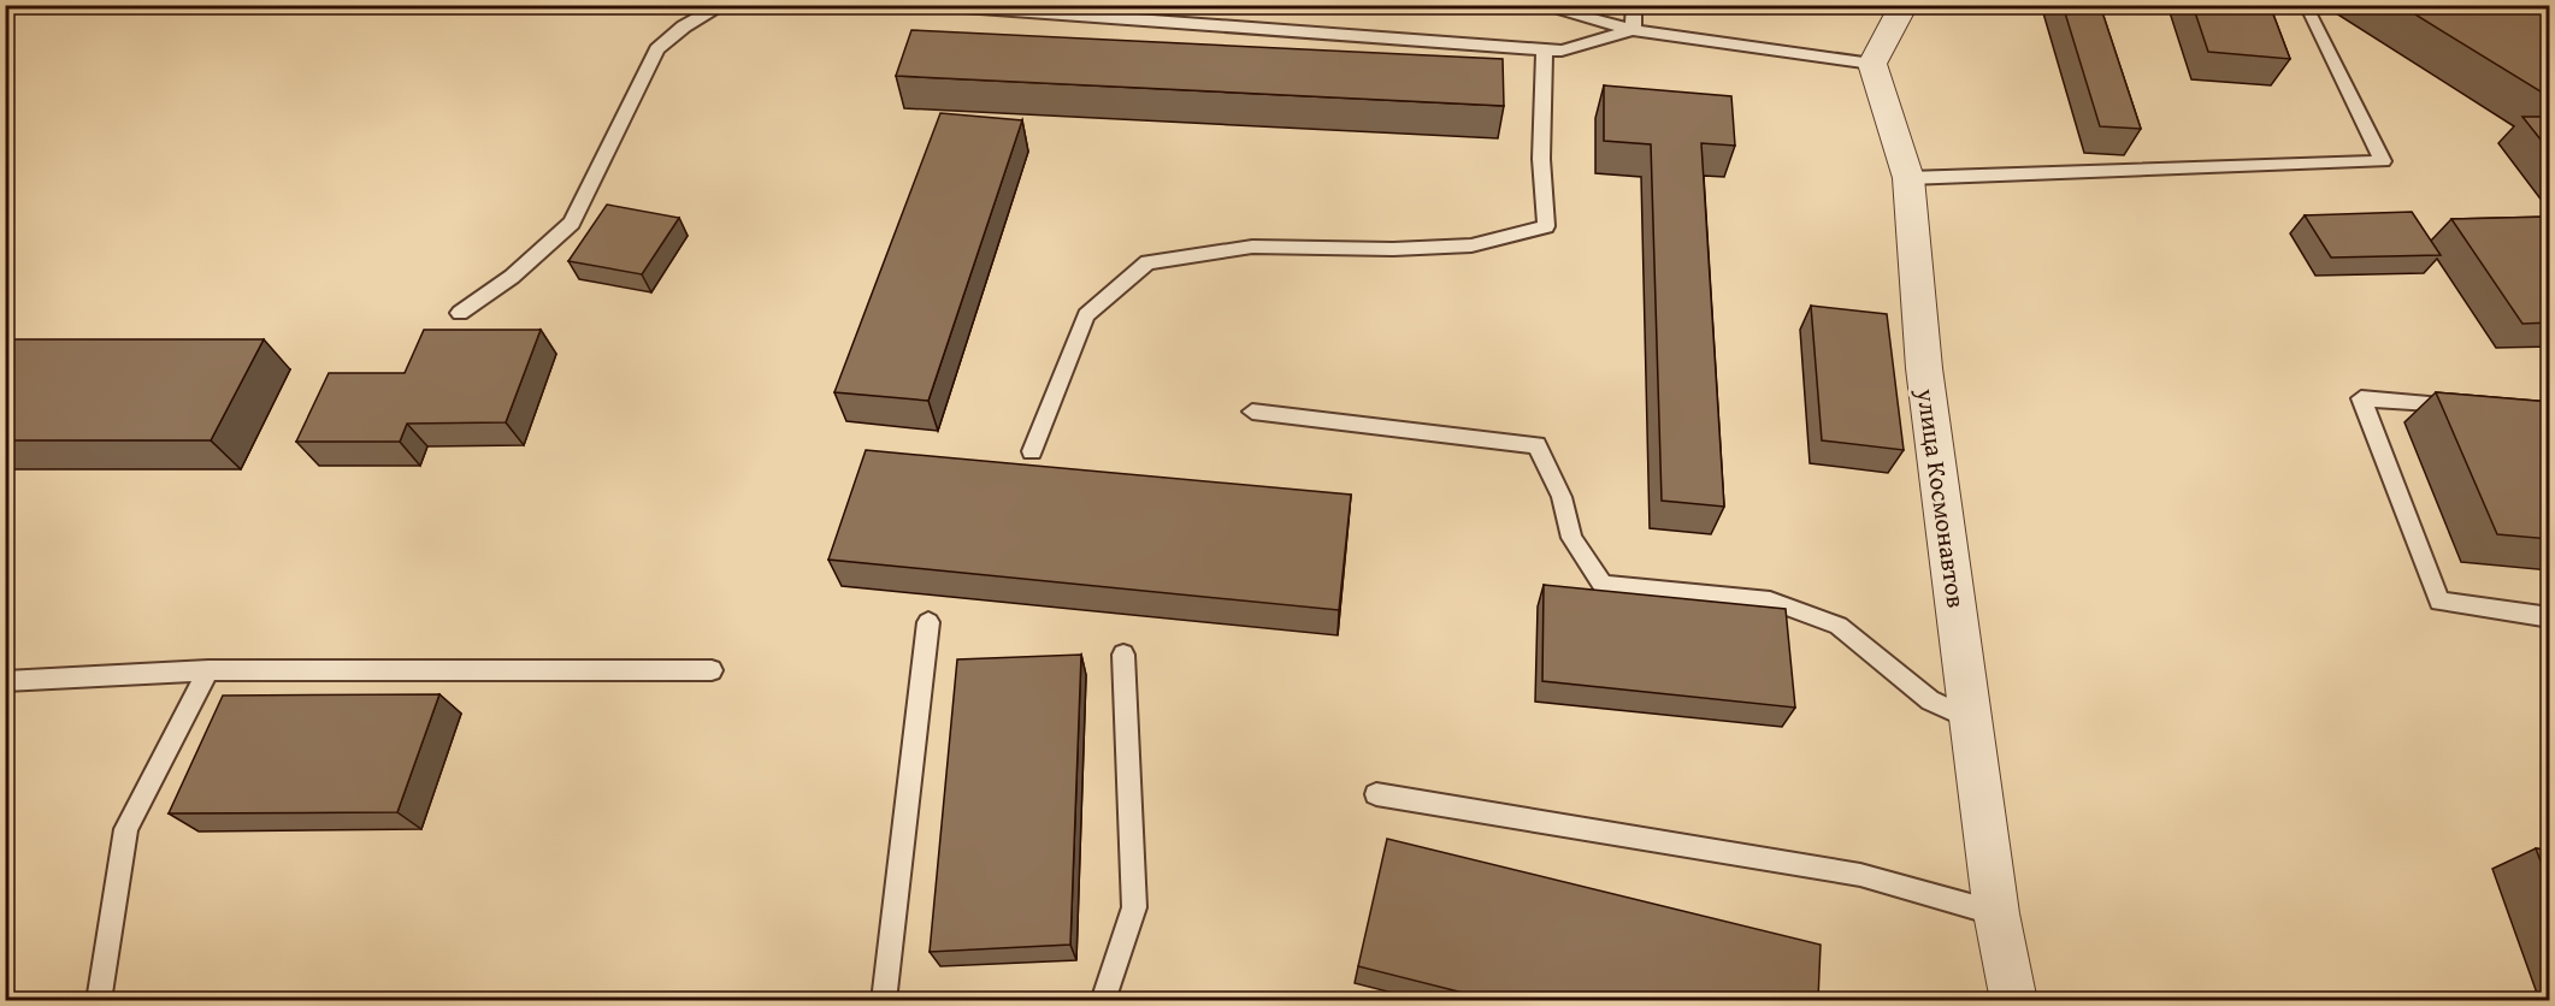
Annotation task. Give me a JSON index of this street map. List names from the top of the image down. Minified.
{"streets":{"street":["улица Космонавтов"]}}
